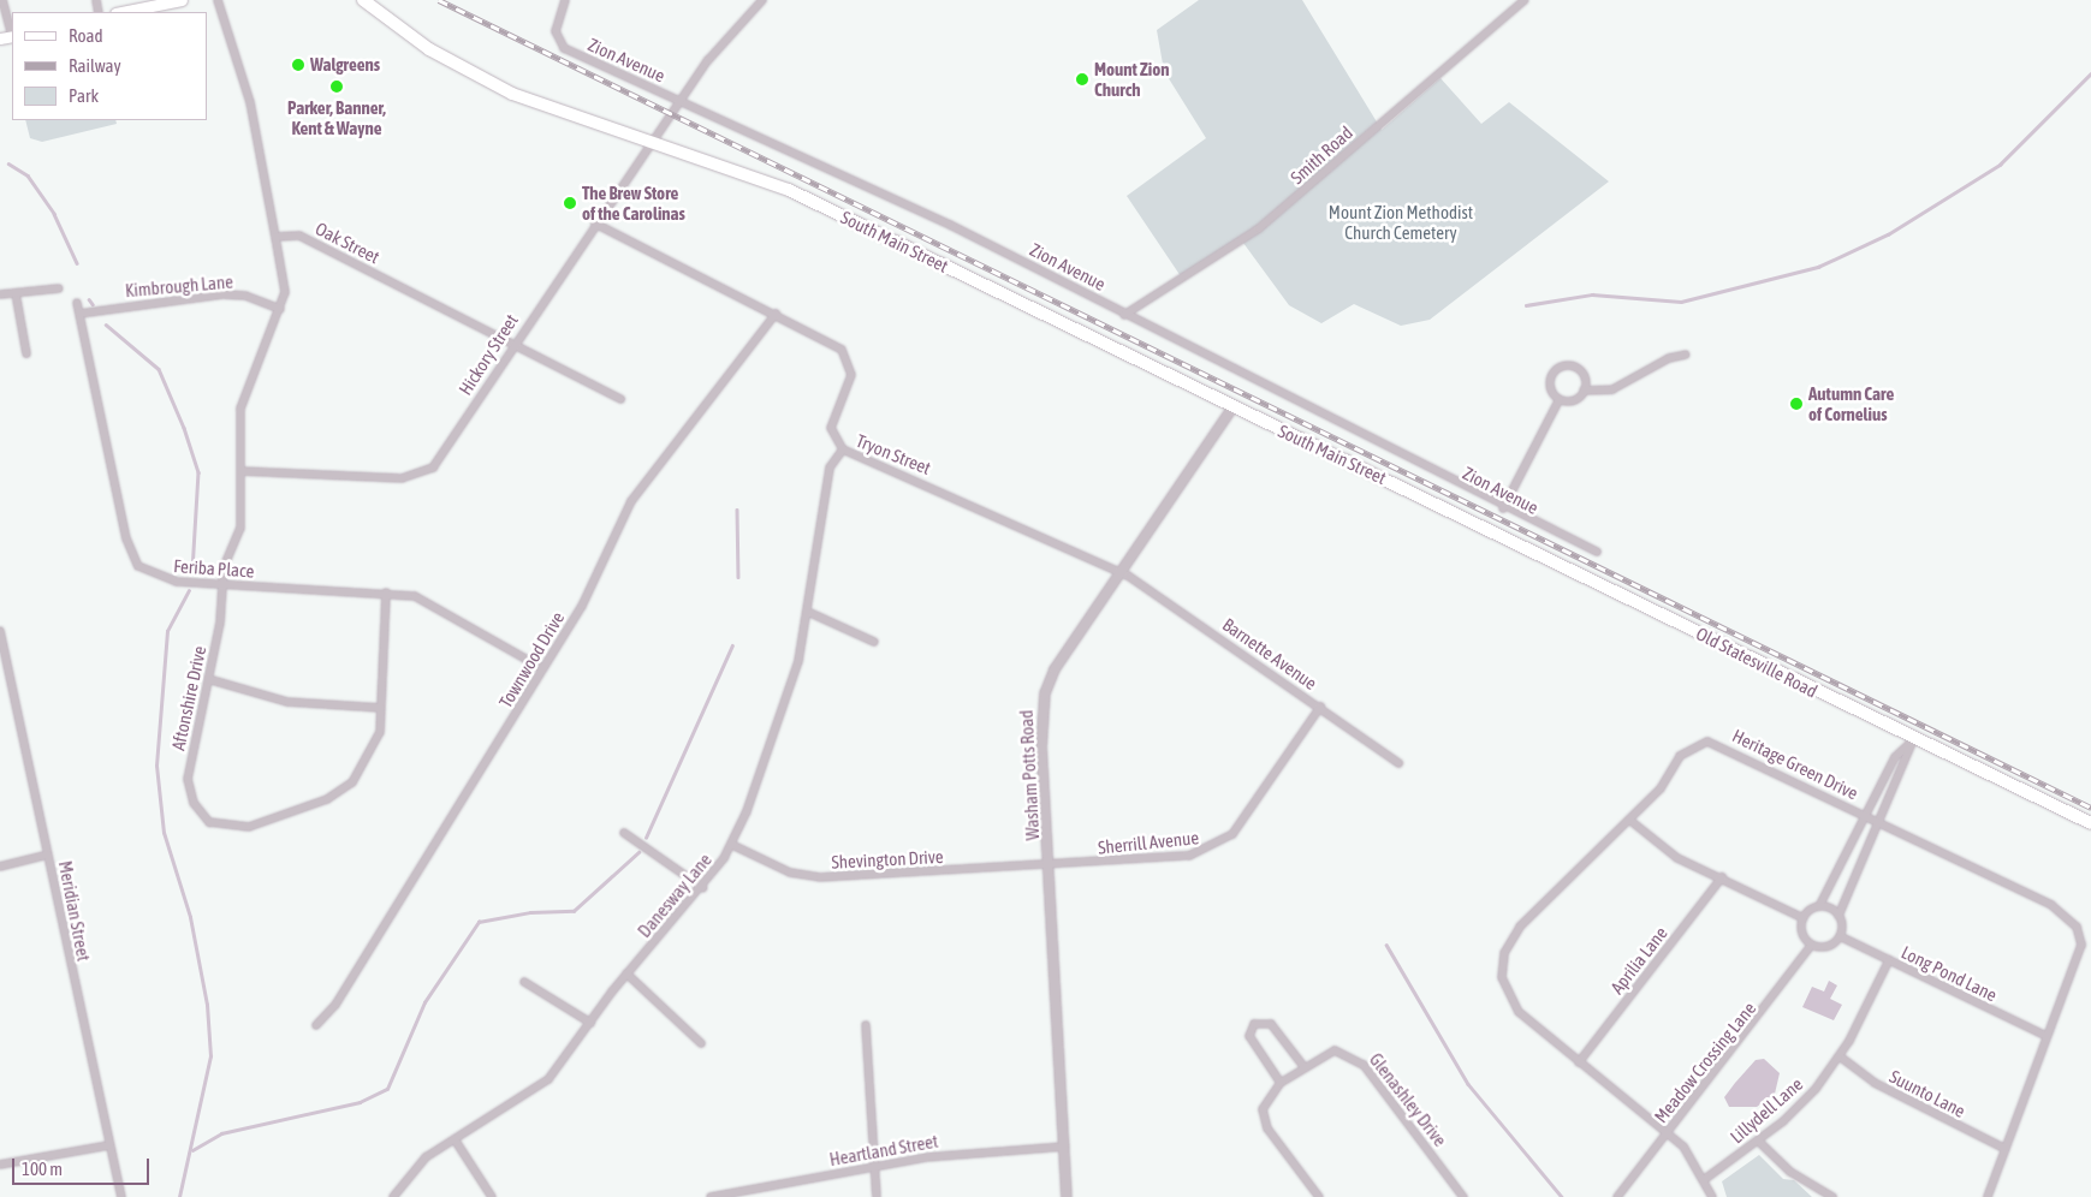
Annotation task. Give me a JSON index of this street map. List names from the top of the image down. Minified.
{"streets":{"main road":["South Main Street","Old Statesville Road"],"street":["Zion Avenue","Smith Road","Oak Street","Kimbrough Lane","Hickory Street","Tryon Street","Feriba Place","Barnette Avenue","Townwood Drive","Aftonshire Drive","Heritage Green Drive","Washam Potts Road","Sherrill Avenue","Shevington Drive","Danesway Lane","Meridian Street","Aprilia Lane","Long Pond Lane","Meadow Crossing Lane","Suunto Lane","Glenashley Drive","Lillydell Lane","Heartland Street"]},"crossings":[["Zion Avenue","Smith Road"],["Zion Avenue","Hickory Street"],["South Main Street","Hickory Street"],["South Main Street","Old Statesville Road"],["South Main Street","Washam Potts Road"],["Oak Street","Hickory Street"],["Oak Street","Aftonshire Drive"],["Kimbrough Lane","Feriba Place"],["Kimbrough Lane","Aftonshire Drive"],["Hickory Street","Tryon Street"],["Hickory Street","Aftonshire Drive"],["Tryon Street","Barnette Avenue"],["Tryon Street","Townwood Drive"],["Tryon Street","Washam Potts Road"],["Tryon Street","Danesway Lane"],["Feriba Place","Townwood Drive"],["Feriba Place","Aftonshire Drive"],["Barnette Avenue","Washam Potts Road"],["Barnette Avenue","Sherrill Avenue"],["Heritage Green Drive","Aprilia Lane"],["Heritage Green Drive","Long Pond Lane"],["Heritage Green Drive","Meadow Crossing Lane"],["Heritage Green Drive","Suunto Lane"],["Heritage Green Drive","Lillydell Lane"],["Washam Potts Road","Sherrill Avenue"],["Washam Potts Road","Shevington Drive"],["Washam Potts Road","Heartland Street"],["Sherrill Avenue","Shevington Drive"],["Shevington Drive","Danesway Lane"],["Long Pond Lane","Meadow Crossing Lane"],["Long Pond Lane","Lillydell Lane"],["Suunto Lane","Lillydell Lane"]],"parks":["Mount Zion Methodist Church Cemetery"],"places":["Walgreens","Mount Zion Church","Parker, Banner, Kent & Wayne","The Brew Store of the Carolinas","Autumn Care of Cornelius"],"legend":["Road","Railway","Park"],"scale_bar":"100 m"}
